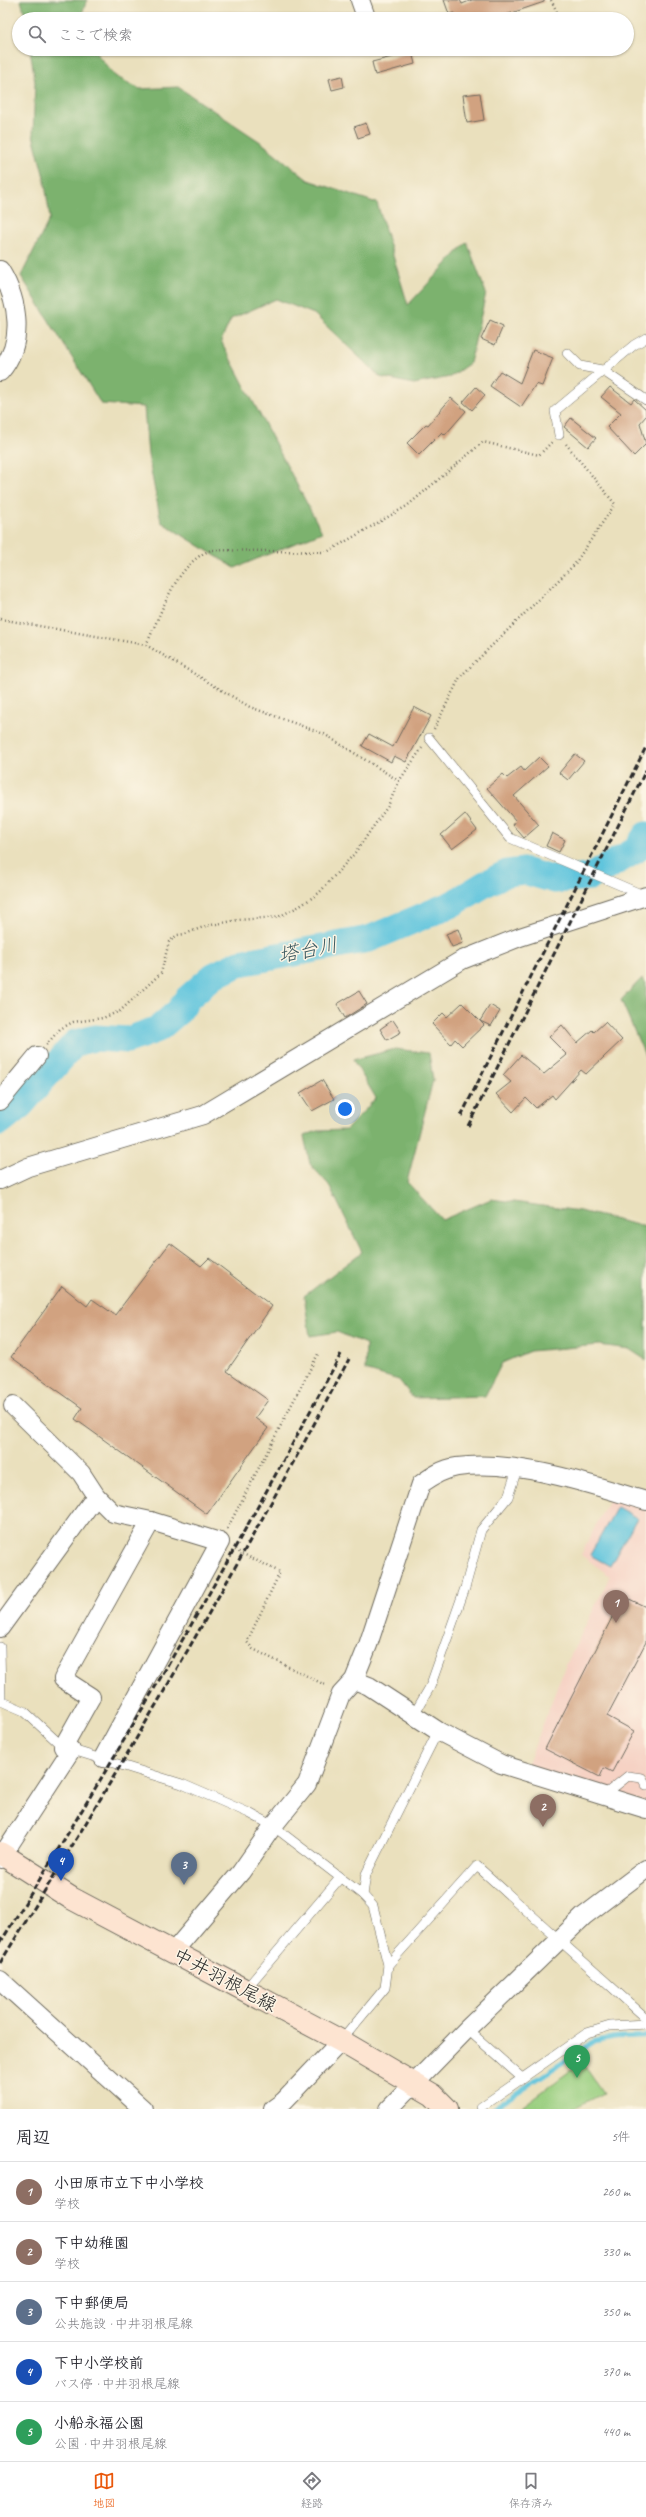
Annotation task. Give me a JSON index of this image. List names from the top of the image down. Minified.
{"streets":{"main road":["中井羽根尾線"]},"water":["塔台川"],"page":{"search":"ここで検索","pins":["1","2","4","3","5"],"heading":["周辺","5件"],"list":[{"mark":"1","name":"小田原市立下中小学校","note":"学校","value":"260 m"},{"mark":"2","name":"下中幼稚園","note":"学校","value":"330 m"},{"mark":"3","name":"下中郵便局","note":"公共施設 · 中井羽根尾線","value":"350 m"},{"mark":"4","name":"下中小学校前","note":"バス停 · 中井羽根尾線","value":"370 m"},{"mark":"5","name":"小船永福公園","note":"公園 · 中井羽根尾線","value":"440 m"}],"nav":["地図","経路","保存済み"]}}
